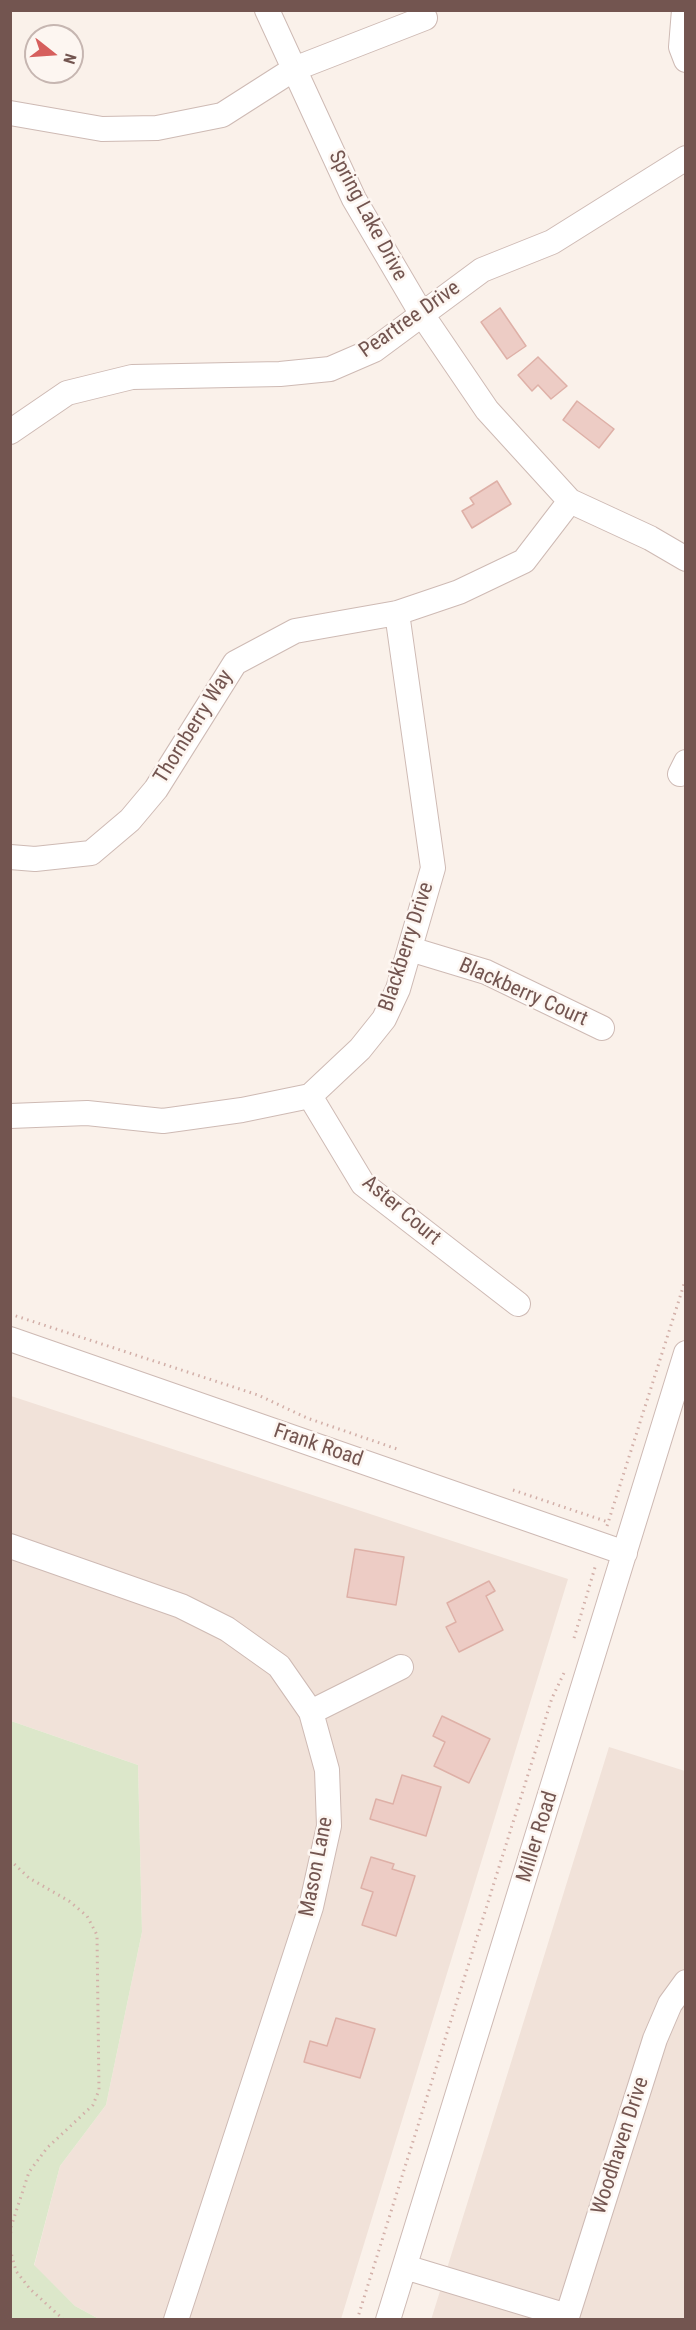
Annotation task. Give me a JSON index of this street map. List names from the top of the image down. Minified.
{"streets":{"street":["Spring Lake Drive","Peartree Drive","Thornberry Way","Blackberry Drive","Blackberry Court","Aster Court","Frank Road","Miller Road","Mason Lane","Woodhaven Drive"]},"crossings":[["Spring Lake Drive","Peartree Drive"],["Spring Lake Drive","Thornberry Way"],["Thornberry Way","Blackberry Drive"],["Blackberry Drive","Blackberry Court"],["Blackberry Drive","Aster Court"],["Frank Road","Miller Road"]],"north":"right"}
